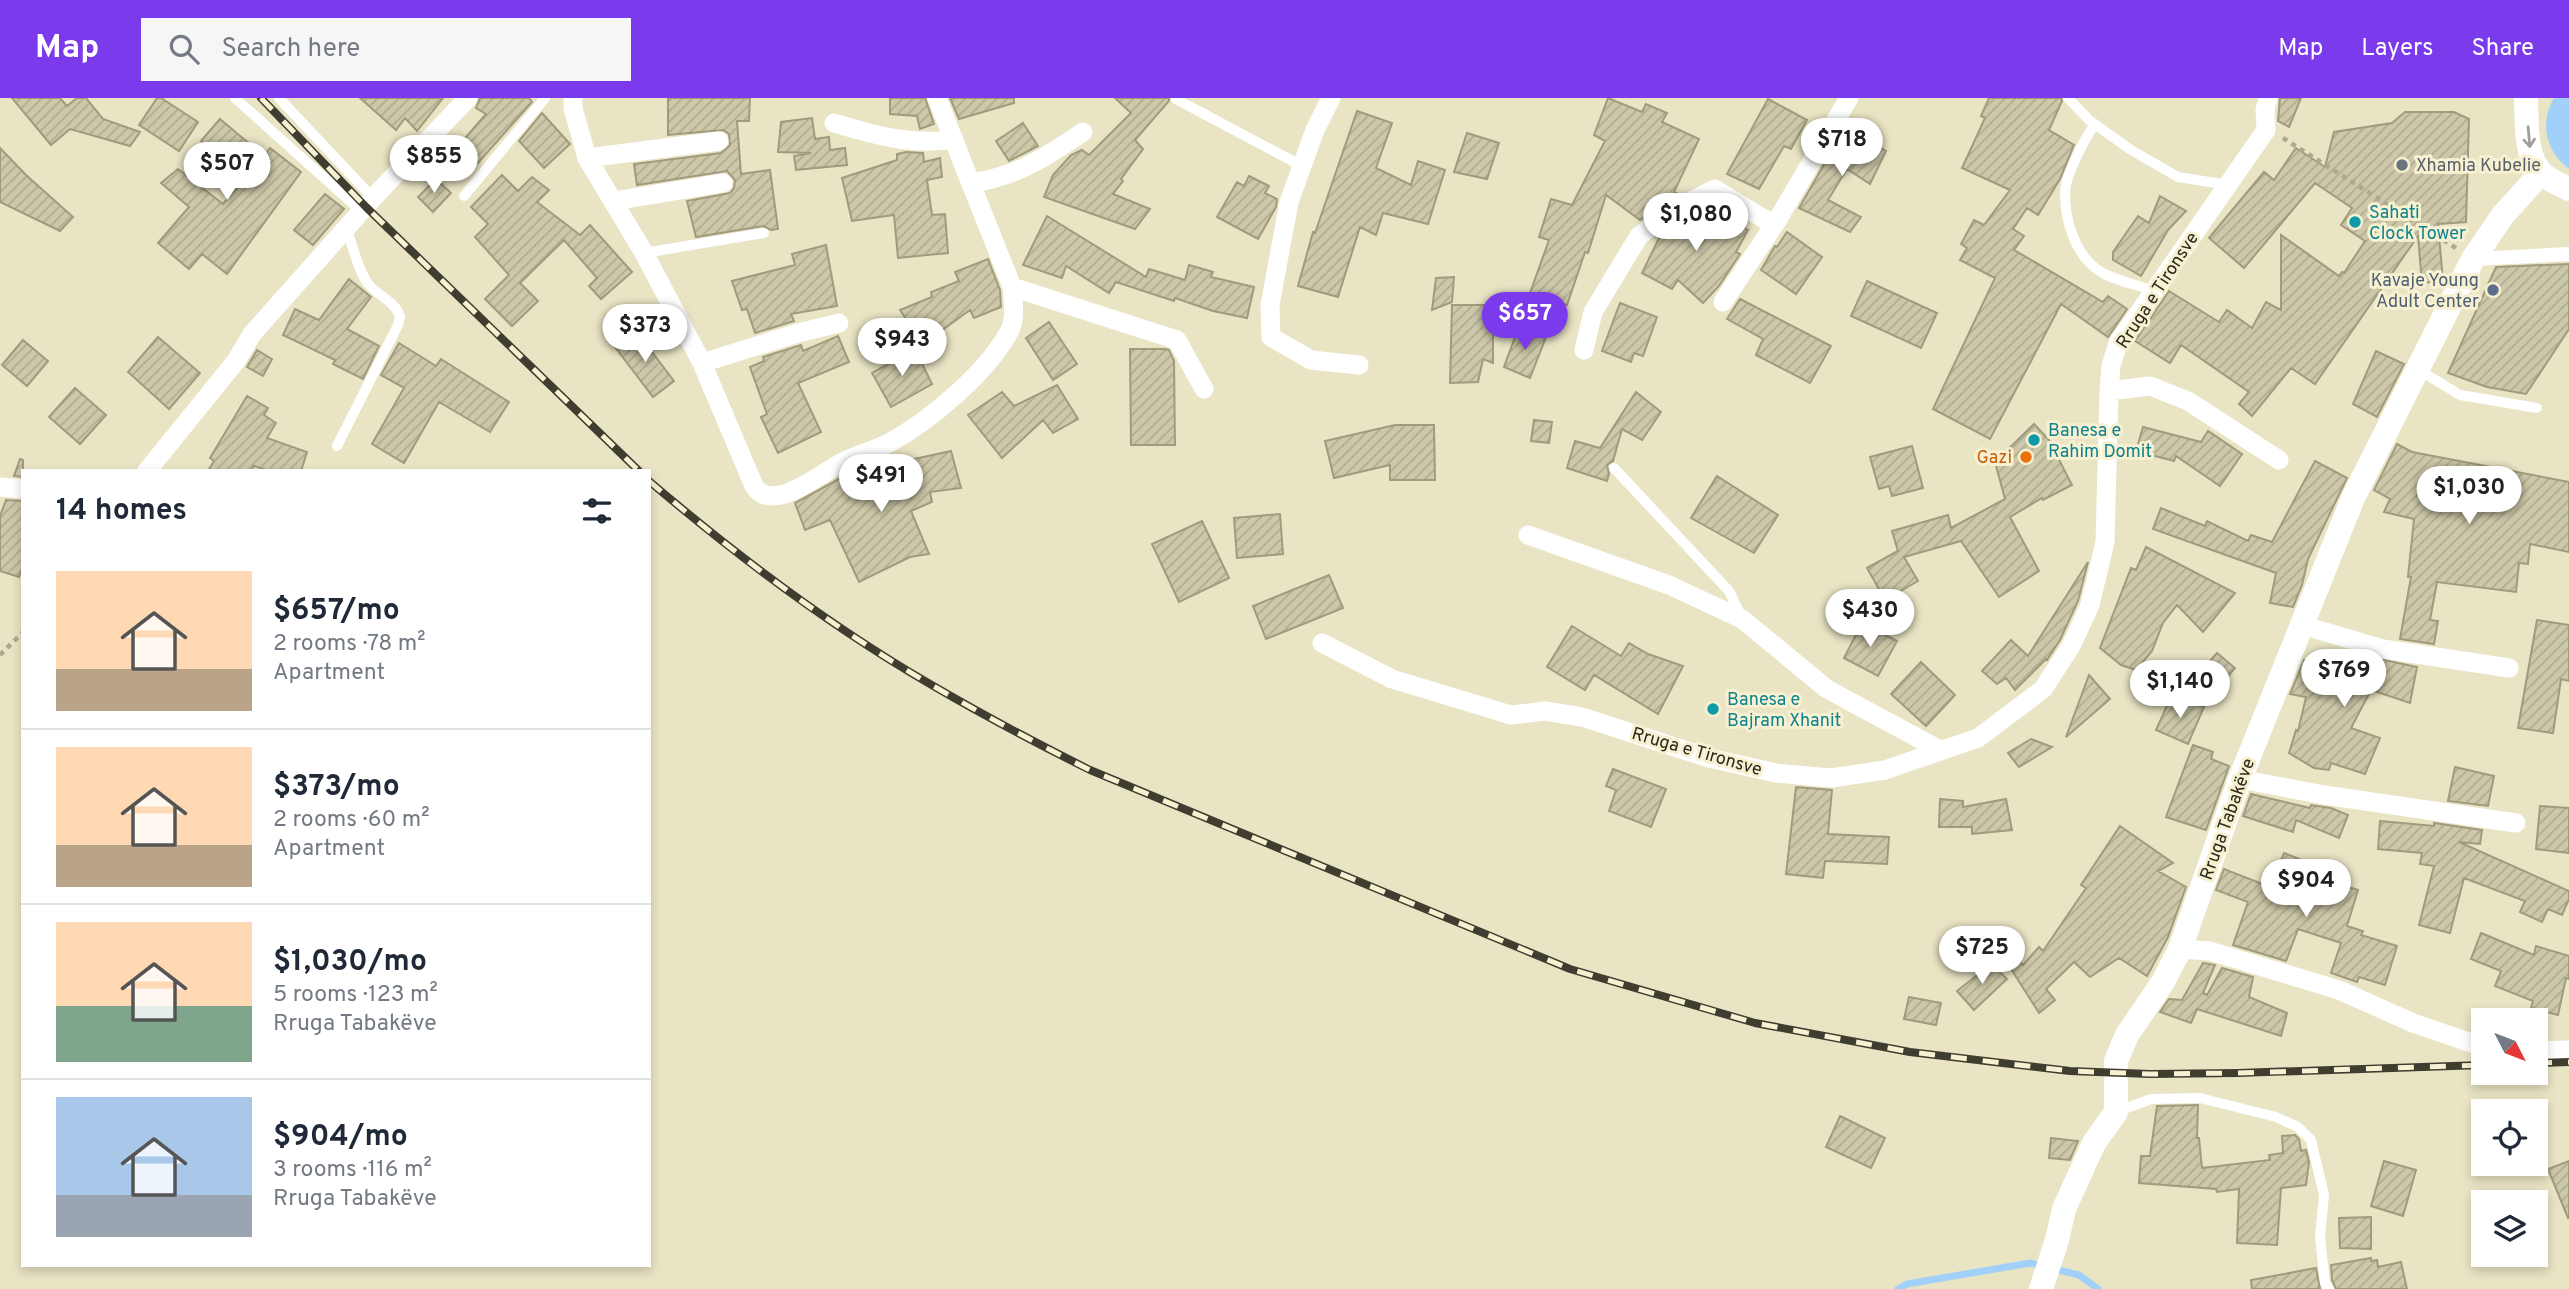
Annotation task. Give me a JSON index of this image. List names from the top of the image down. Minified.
{"streets":{"street":["Rruga e Tironsve","Rruga Tabakëve"]},"places":["Xhamia Kubelie","Sahati Clock Tower","Kavaje Young Adult Center","Banesa e Rahim Domit","Gazi","Banesa e Bajram Xhanit"],"north":"bottom right","page":{"header":"Map","search":"Search here","nav":["Map","Layers","Share"],"price":["$718","$855","$507","$1,080","$657","$373","$943","$491","$1,030","$430","$769","$1,140","$904","$725"],"heading":"14 homes","list":[{"name":"$657/mo","note":"2 rooms · 78 m² · Apartment"},{"name":"$373/mo","note":"2 rooms · 60 m² · Apartment"},{"name":"$1,030/mo","note":"5 rooms · 123 m² · Rruga Tabakëve"},{"name":"$904/mo","note":"3 rooms · 116 m² · Rruga Tabakëve"}]}}
